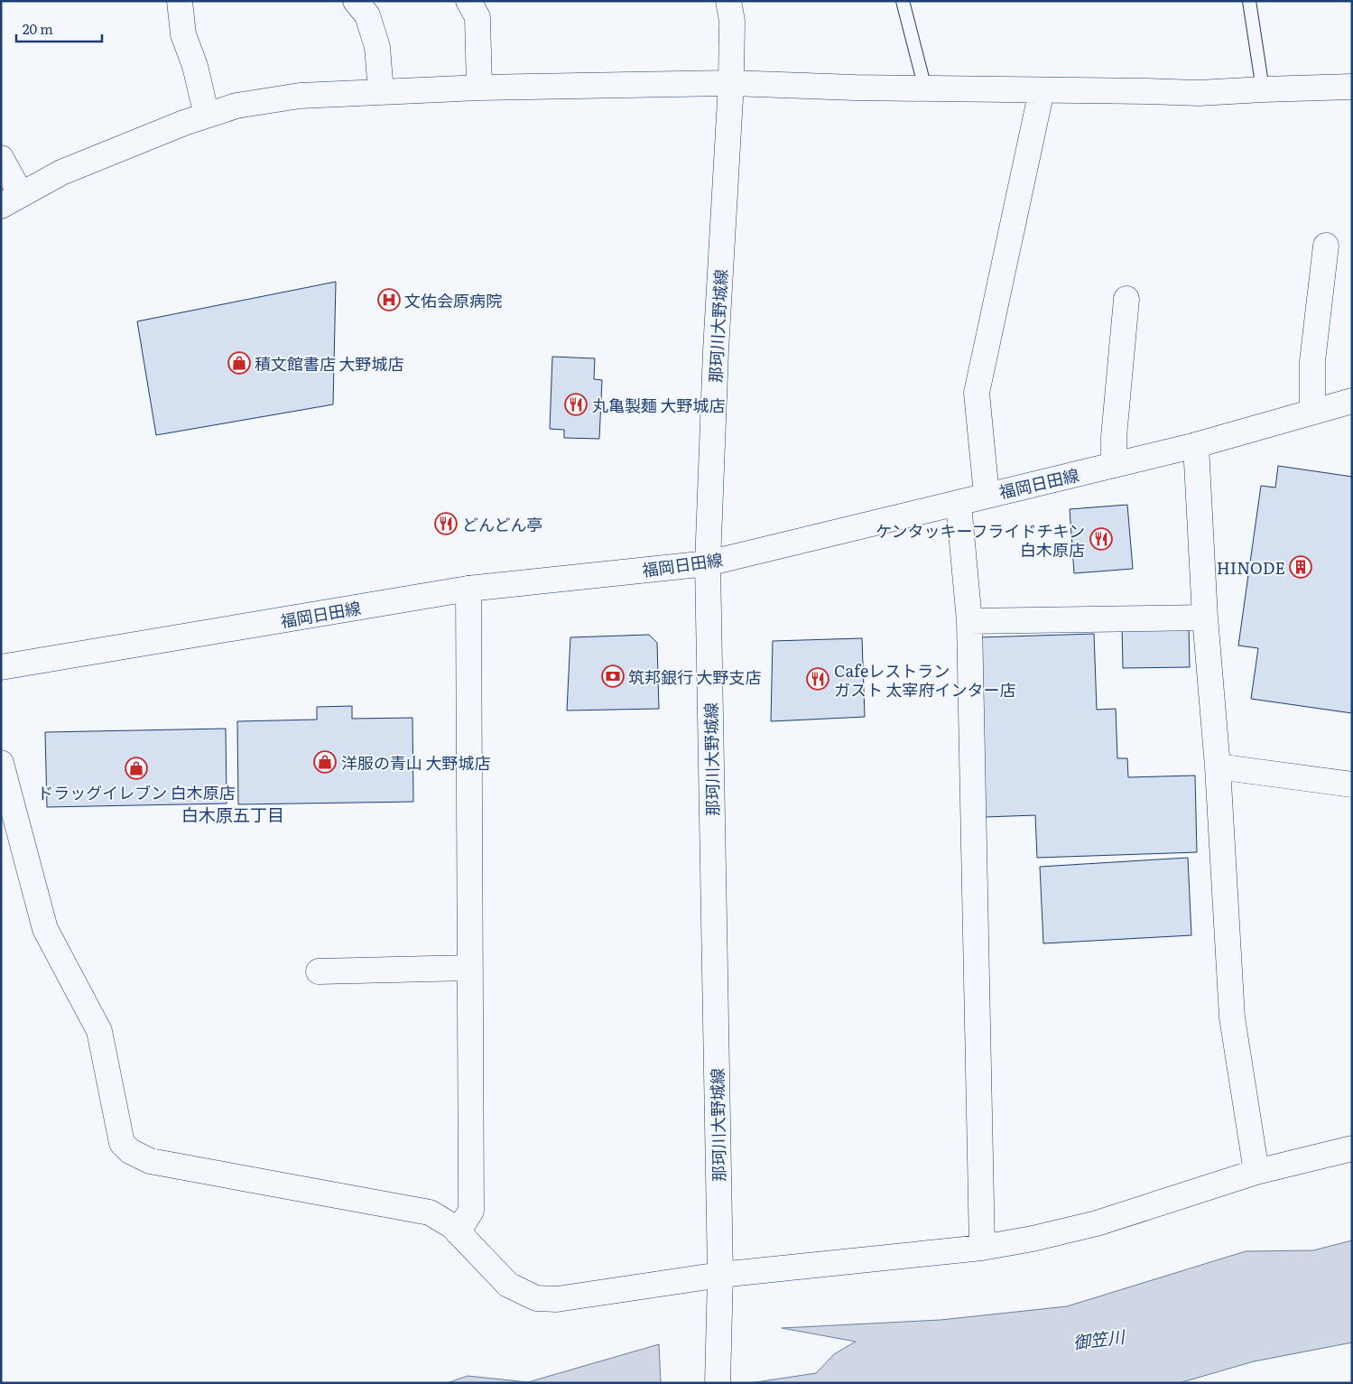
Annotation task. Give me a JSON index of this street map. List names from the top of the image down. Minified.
{"streets":{"street":["那珂川大野城線","福岡日田線"]},"crossings":[["那珂川大野城線","福岡日田線"]],"districts":["白木原五丁目"],"water":["御笠川"],"places":{"hospital":["文佑会原病院"],"shop":["積文館書店 大野城店","洋服の青山 大野城店","ドラッグイレブン 白木原店"],"restaurant":["丸亀製麺 大野城店","どんどん亭","ケンタッキーフライドチキン 白木原店","Cafeレストラン ガスト 太宰府インター店"],"building":["HINODE"],"bank":["筑邦銀行 大野支店"]},"scale_bar":"20 m"}
